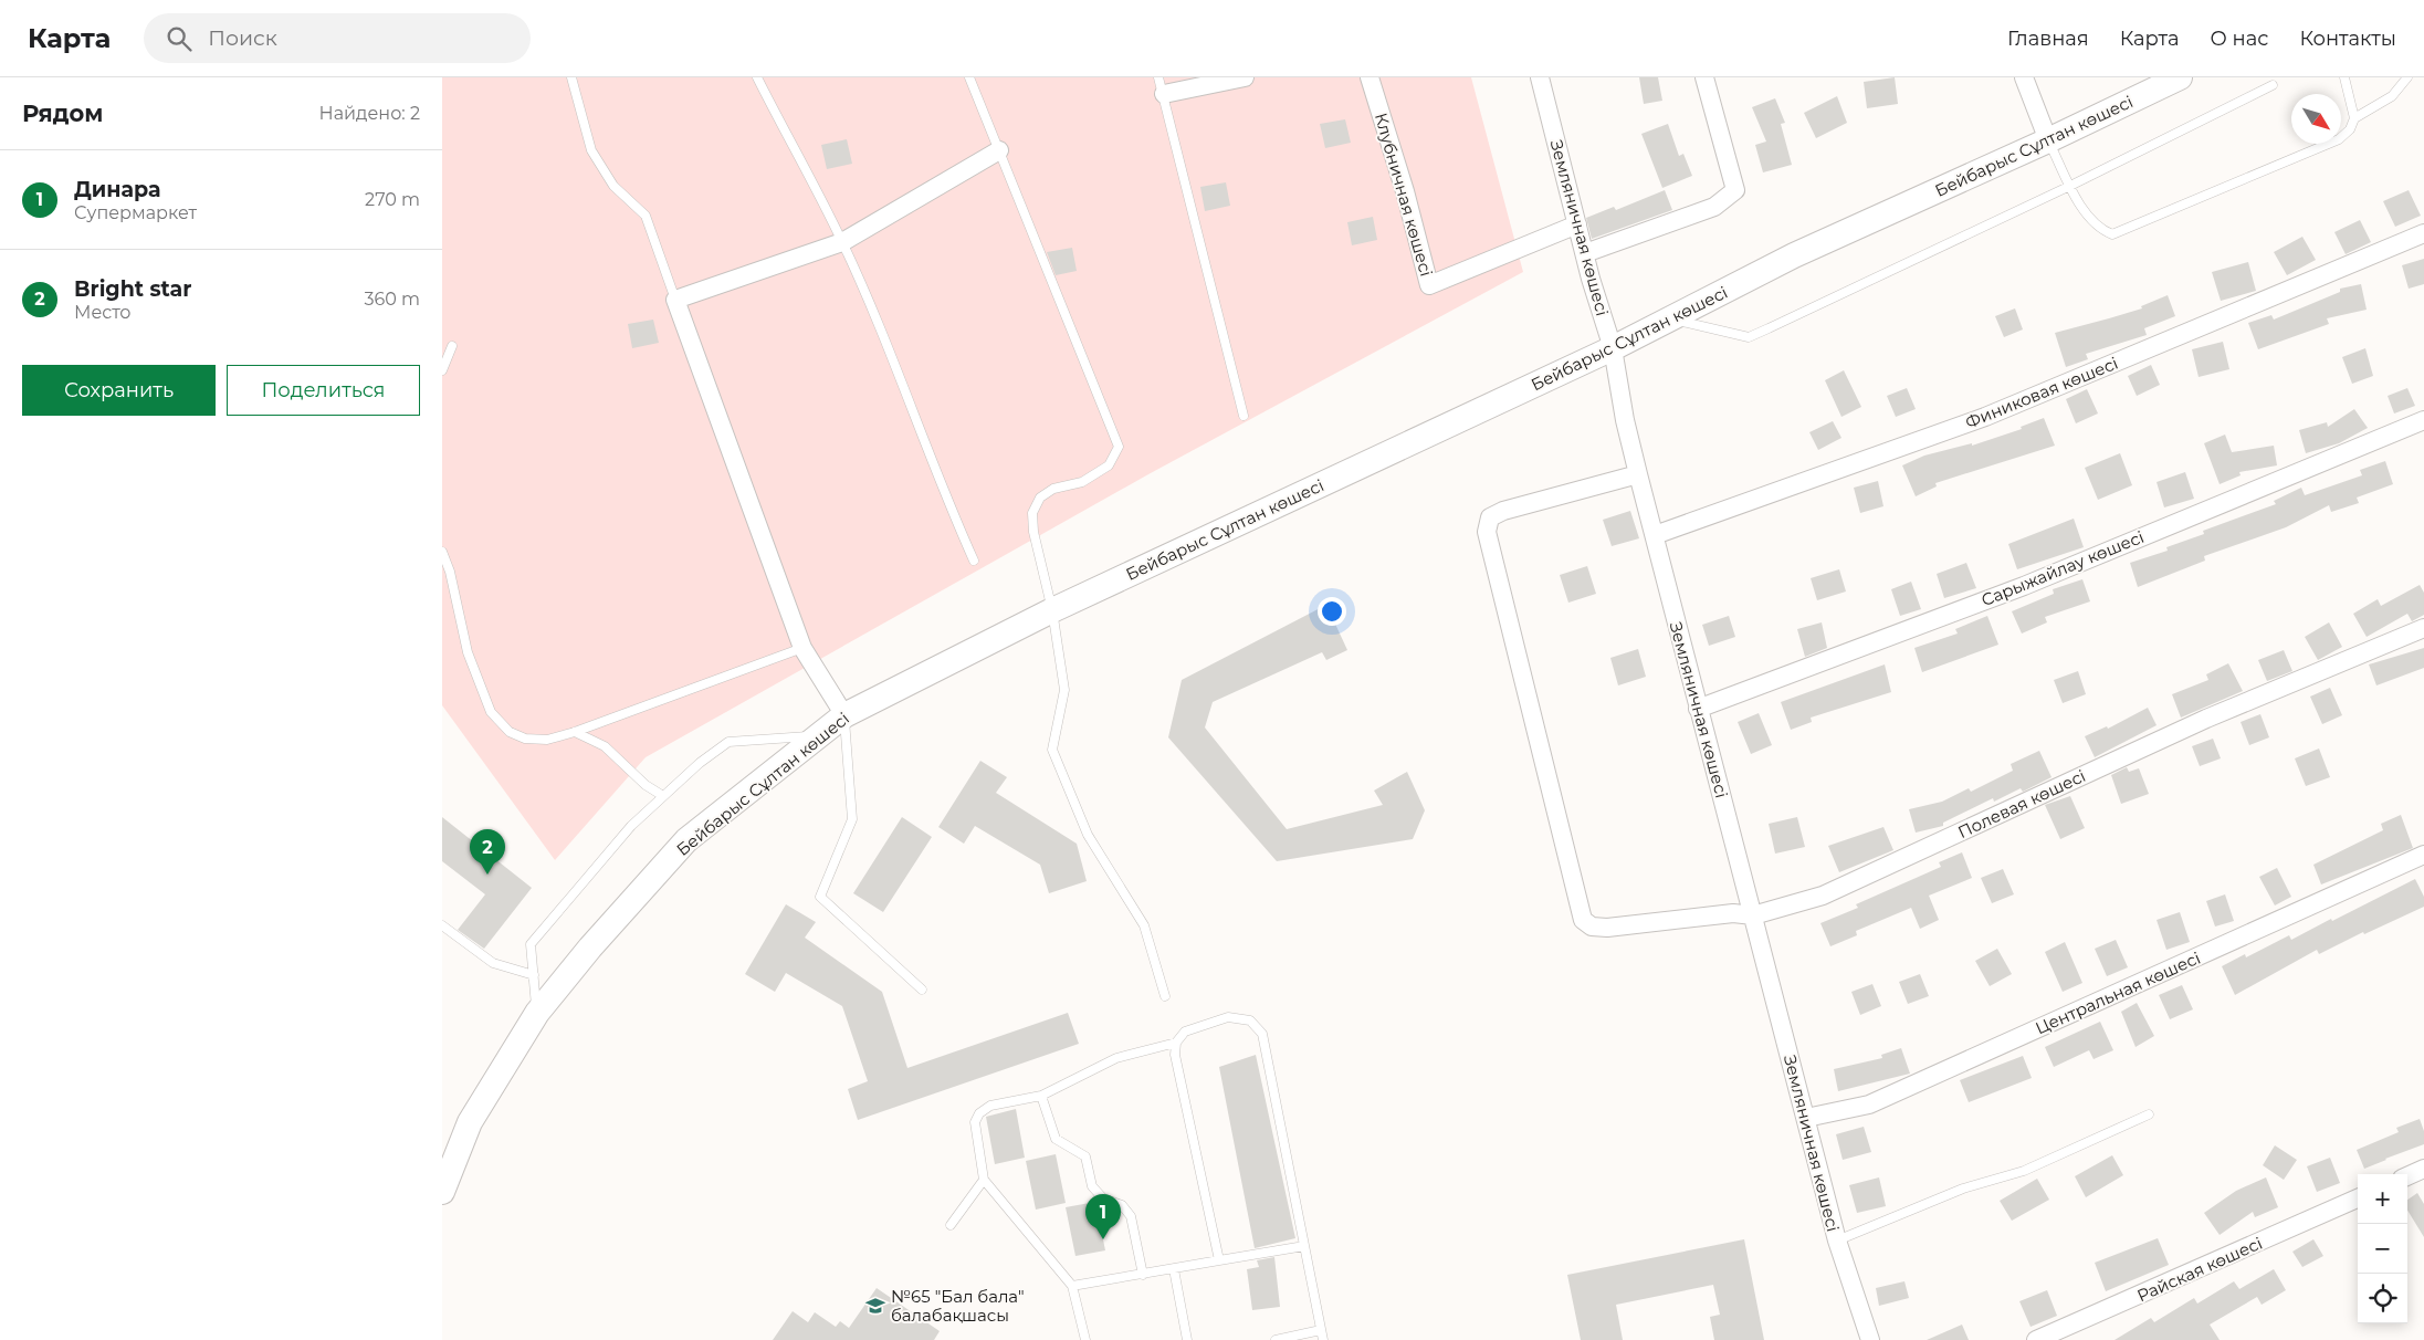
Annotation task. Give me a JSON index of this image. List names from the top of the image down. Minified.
{"streets":{"street":["Бейбарыс Сұлтан көшесі","Клубничная көшесі","Земляничная көшесі","Финиковая көшесі","Сарыжайлау көшесі","Полевая көшесі","Центральная көшесі","Райская көшесі"]},"crossings":[["Бейбарыс Сұлтан көшесі","Земляничная көшесі"],["Клубничная көшесі","Земляничная көшесі"],["Земляничная көшесі","Финиковая көшесі"],["Земляничная көшесі","Сарыжайлау көшесі"],["Земляничная көшесі","Полевая көшесі"],["Земляничная көшесі","Центральная көшесі"]],"places":{"school or university":["№65 \"Бал бала\" балабақшасы"]},"north":"bottom right","page":{"header":"Карта","search":"Поиск","nav":["Главная","Карта","О нас","Контакты"],"heading":["Рядом","Найдено: 2"],"list":[{"mark":"1","name":"Динара","note":"Супермаркет","value":"270 m"},{"mark":"2","name":"Bright star","note":"Место","value":"360 m"}],"buttons":["Сохранить","Поделиться"],"pins":["2","1"],"map_buttons":["+","−"]}}
